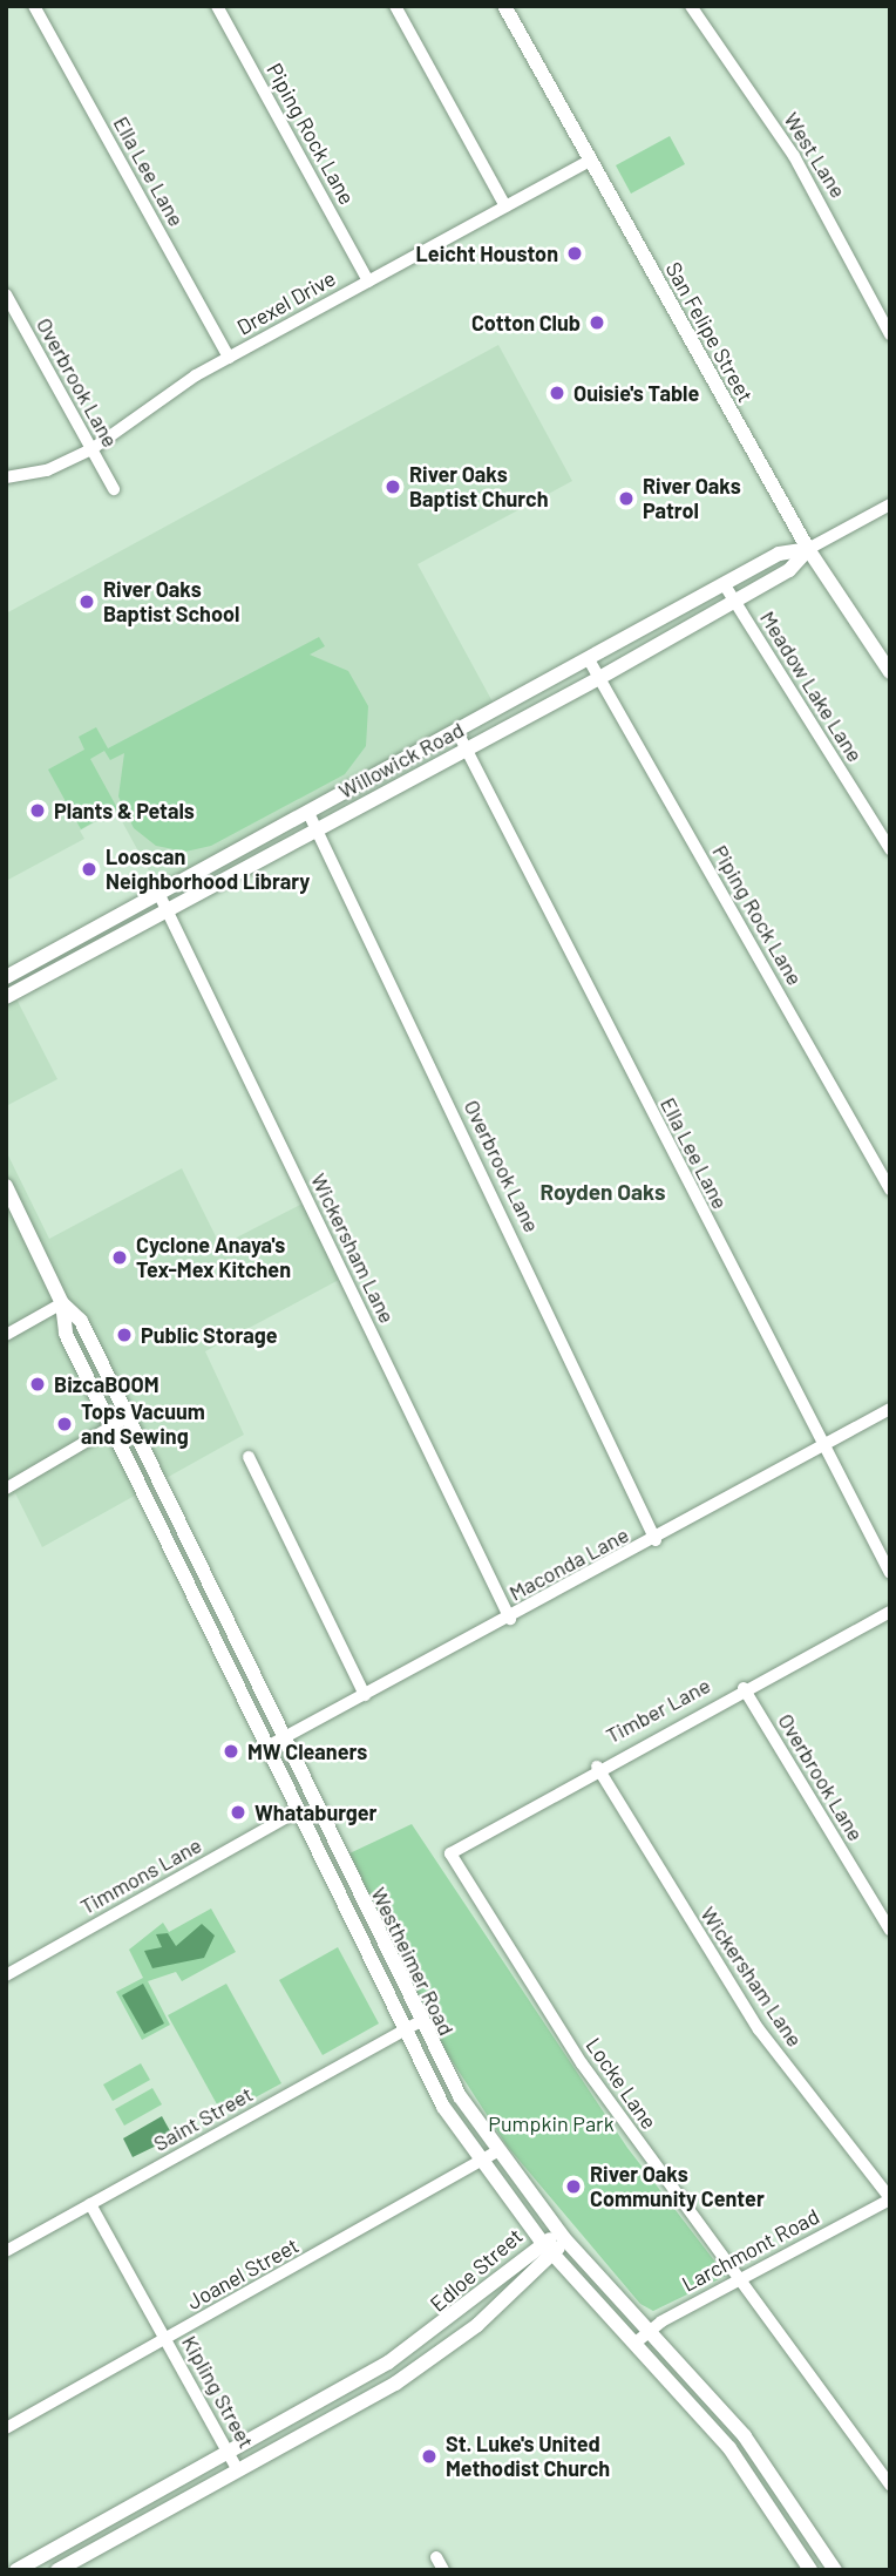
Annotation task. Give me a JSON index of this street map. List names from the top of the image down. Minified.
{"streets":{"main road":["San Felipe Street","Willowick Road","Westheimer Road","Edloe Street"],"street":["Piping Rock Lane","West Lane","Ella Lee Lane","Drexel Drive","Overbrook Lane","Meadow Lake Lane","Wickersham Lane","Maconda Lane","Timber Lane","Timmons Lane","Locke Lane","Saint Street","Larchmont Road","Joanel Street","Kipling Street"]},"crossings":[["Piping Rock Lane","Drexel Drive"],["Piping Rock Lane","Willowick Road"],["Ella Lee Lane","Drexel Drive"],["Ella Lee Lane","Willowick Road"],["Ella Lee Lane","Maconda Lane"],["Drexel Drive","San Felipe Street"],["Drexel Drive","Overbrook Lane"],["San Felipe Street","Willowick Road"],["Overbrook Lane","Willowick Road"],["Overbrook Lane","Maconda Lane"],["Overbrook Lane","Timber Lane"],["Meadow Lake Lane","Willowick Road"],["Willowick Road","Wickersham Lane"],["Wickersham Lane","Maconda Lane"],["Wickersham Lane","Timber Lane"],["Wickersham Lane","Larchmont Road"],["Maconda Lane","Westheimer Road"],["Timber Lane","Locke Lane"],["Timmons Lane","Westheimer Road"],["Westheimer Road","Saint Street"],["Westheimer Road","Larchmont Road"],["Westheimer Road","Edloe Street"],["Westheimer Road","Joanel Street"],["Locke Lane","Larchmont Road"],["Saint Street","Kipling Street"],["Edloe Street","Kipling Street"],["Joanel Street","Kipling Street"]],"districts":["Royden Oaks"],"parks":["Pumpkin Park"],"places":["Leicht Houston","Cotton Club","Ouisie's Table","River Oaks Baptist Church","River Oaks Patrol","River Oaks Baptist School","Plants & Petals","Looscan Neighborhood Library","Cyclone Anaya's Tex-Mex Kitchen","Public Storage","BizcaBOOM","Tops Vacuum and Sewing","MW Cleaners","Whataburger","River Oaks Community Center","St. Luke's United Methodist Church"]}
